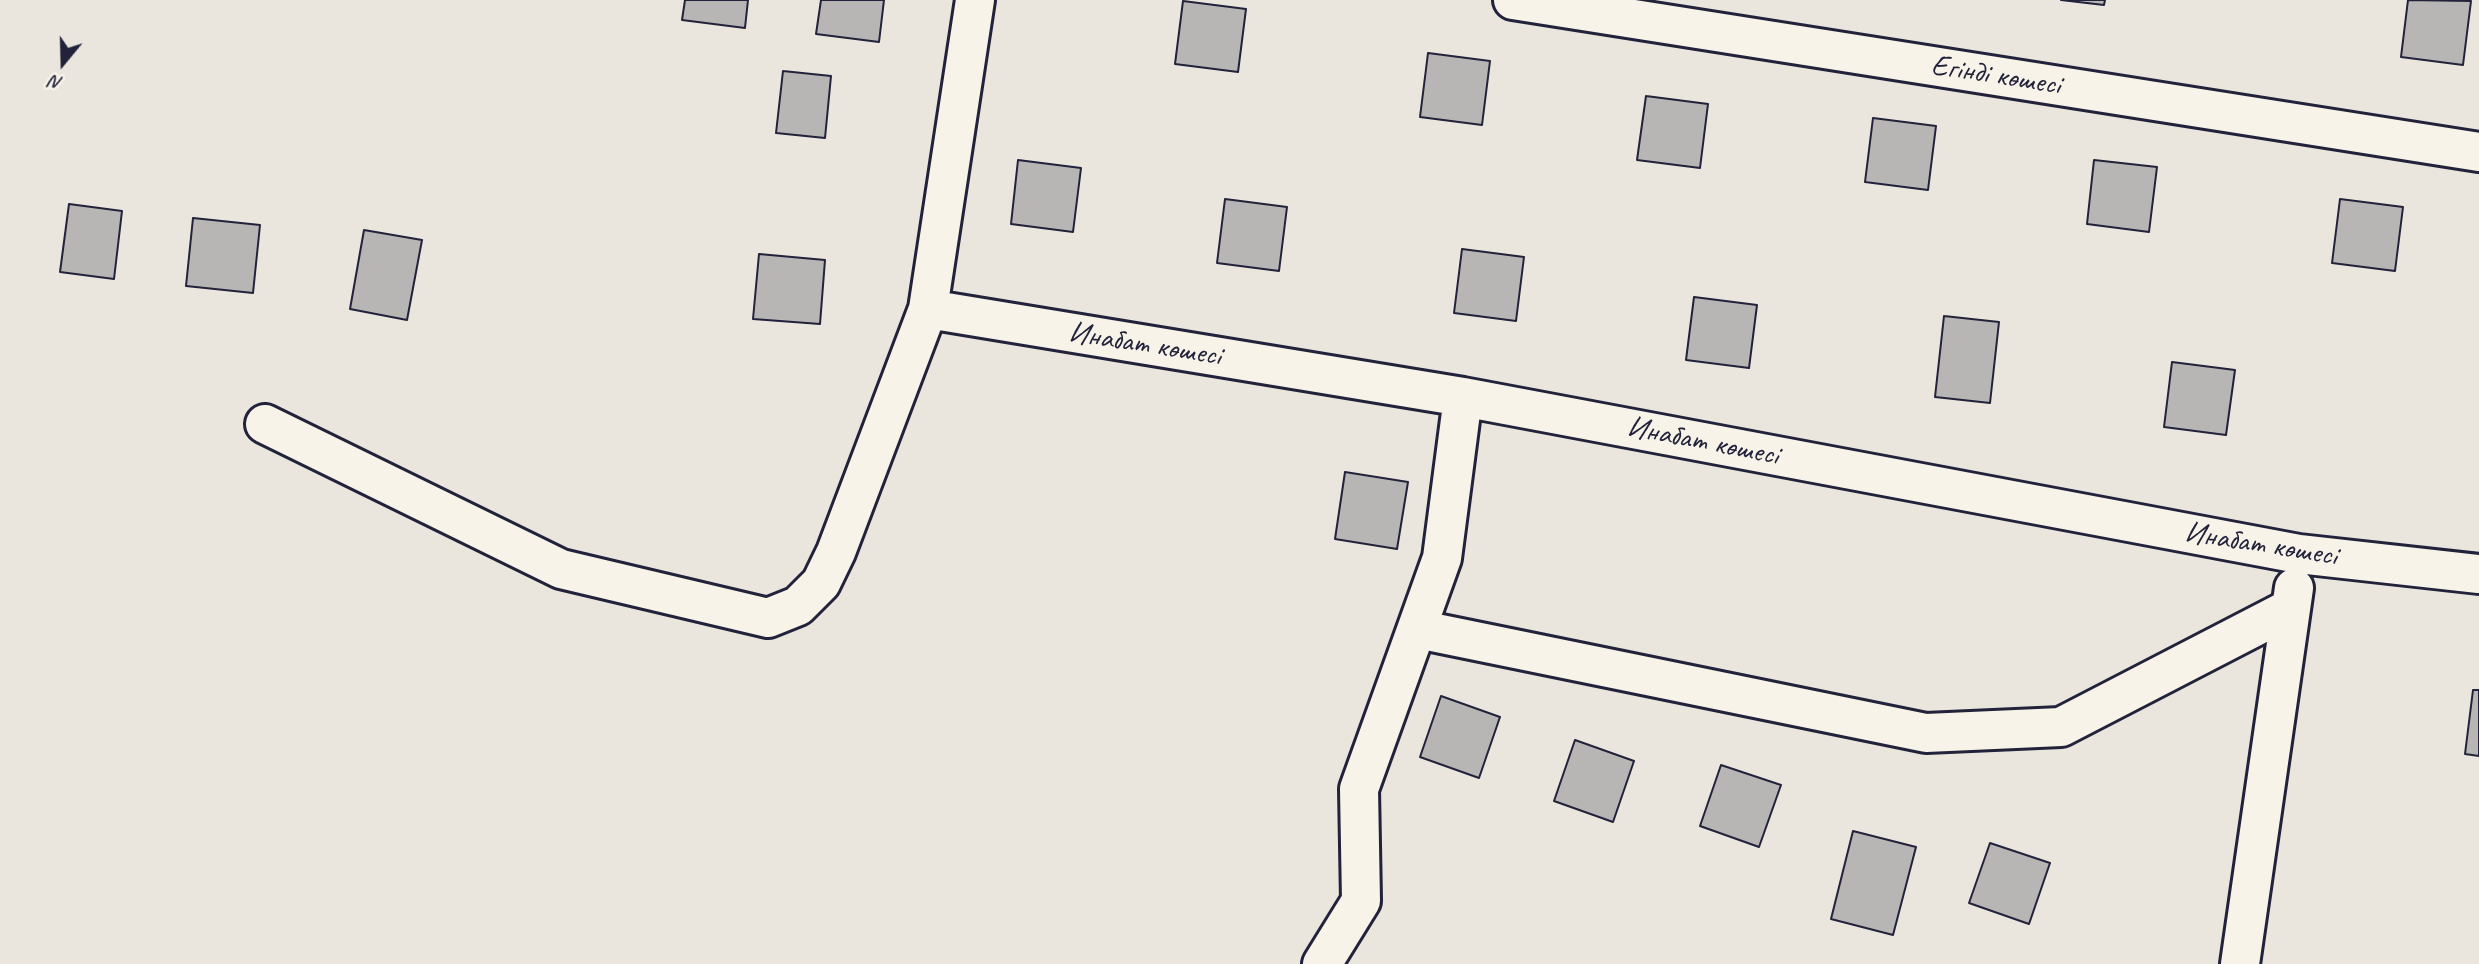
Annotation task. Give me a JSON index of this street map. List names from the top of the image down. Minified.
{"streets":{"street":["Егінді көшесі","Инабат көшесі"]},"north":"bottom"}
